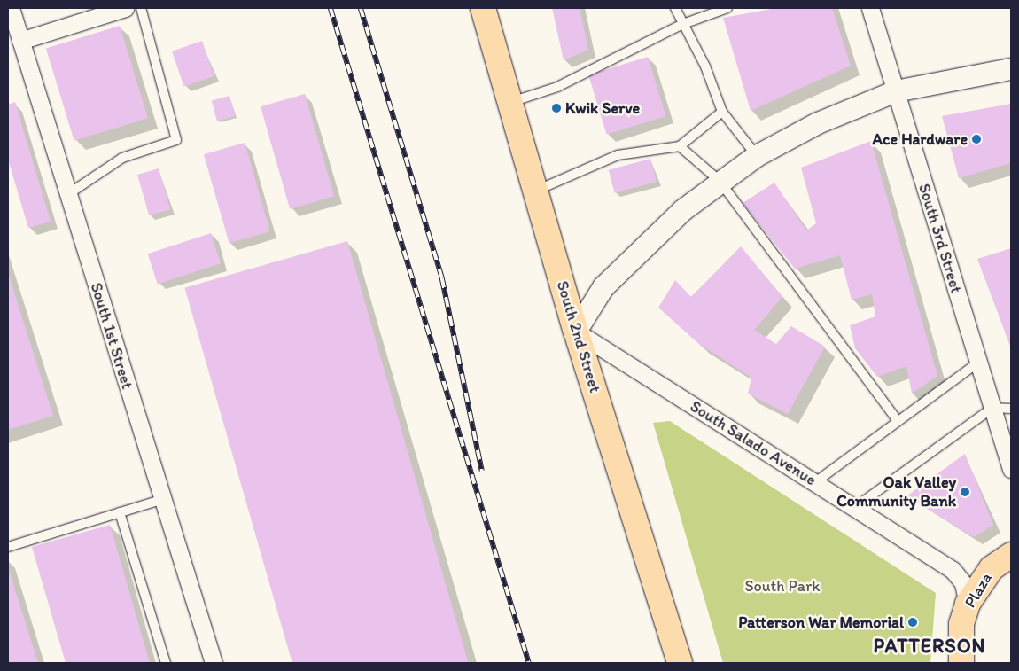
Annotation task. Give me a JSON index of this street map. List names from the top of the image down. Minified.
{"streets":{"main road":["South 2nd Street","Plaza"],"street":["South 3rd Street","South 1st Street","South Salado Avenue"]},"crossings":[["South 2nd Street","South Salado Avenue"],["South Salado Avenue","Plaza"]],"districts":["PATTERSON"],"parks":["South Park"],"places":["Kwik Serve","Ace Hardware","Oak Valley Community Bank","Patterson War Memorial"]}
